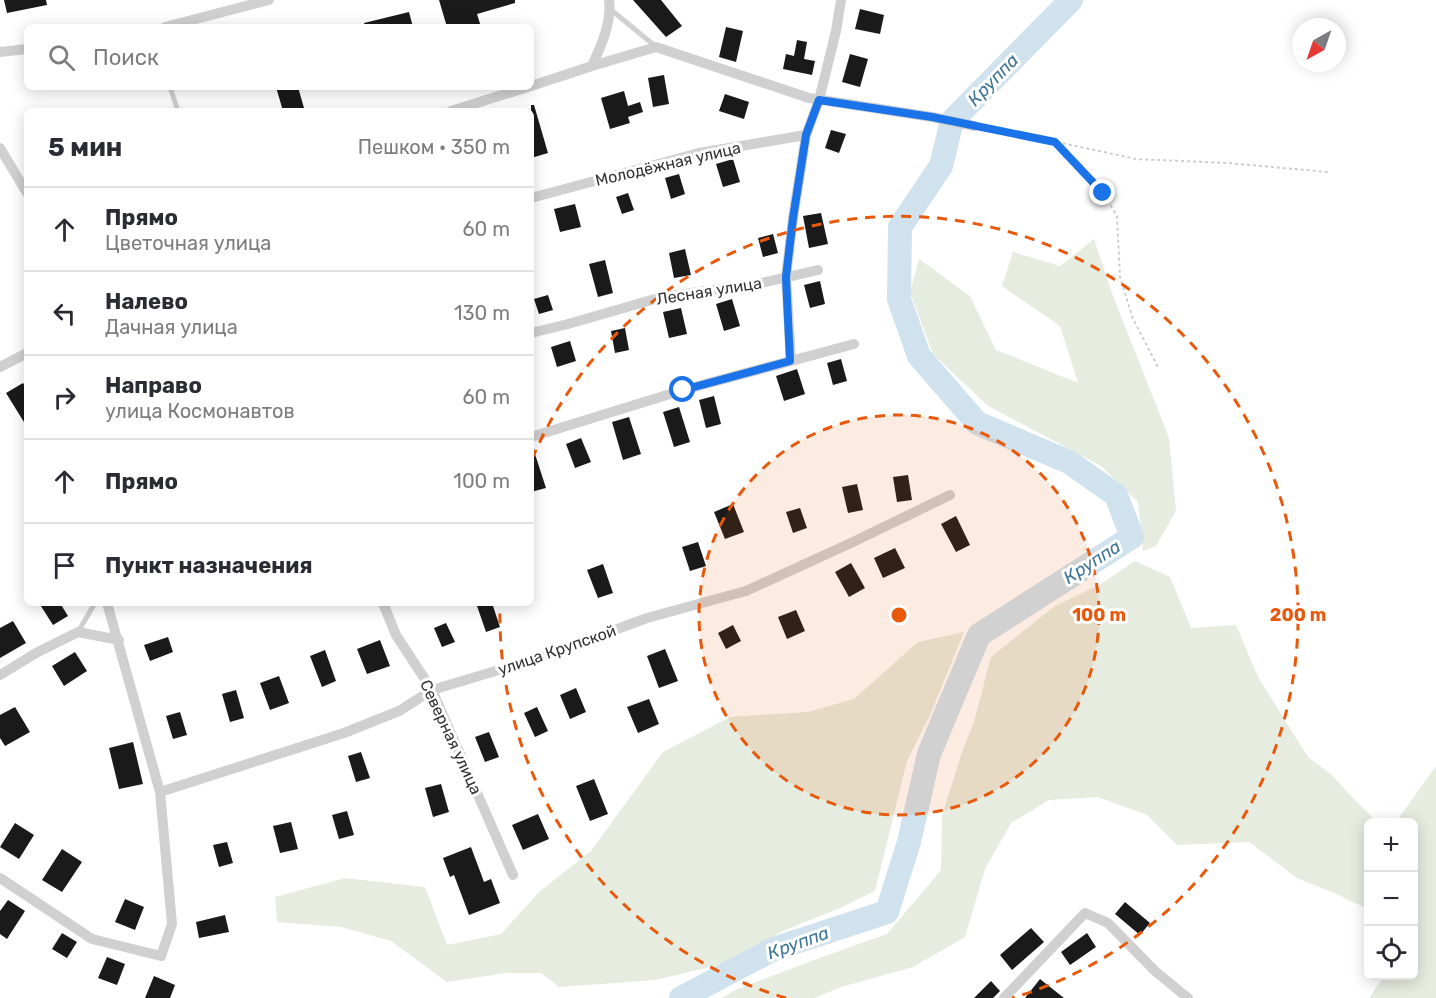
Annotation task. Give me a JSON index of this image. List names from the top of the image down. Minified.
{"streets":{"street":["Молодёжная улица","Лесная улица","улица Крупской","Северная улица"]},"crossings":[["улица Крупской","Северная улица"]],"water":["Круппа"],"north":"bottom left","page":{"search":"Поиск","heading":["5 мин","Пешком · 350 m"],"list":[["Прямо","Цветочная улица","60 m"],["Налево","Дачная улица","130 m"],["Направо","улица Космонавтов","60 m"],["Прямо","100 m"],"Пункт назначения"],"map_buttons":["+","−"]},"rings":["100 m","200 m"]}
